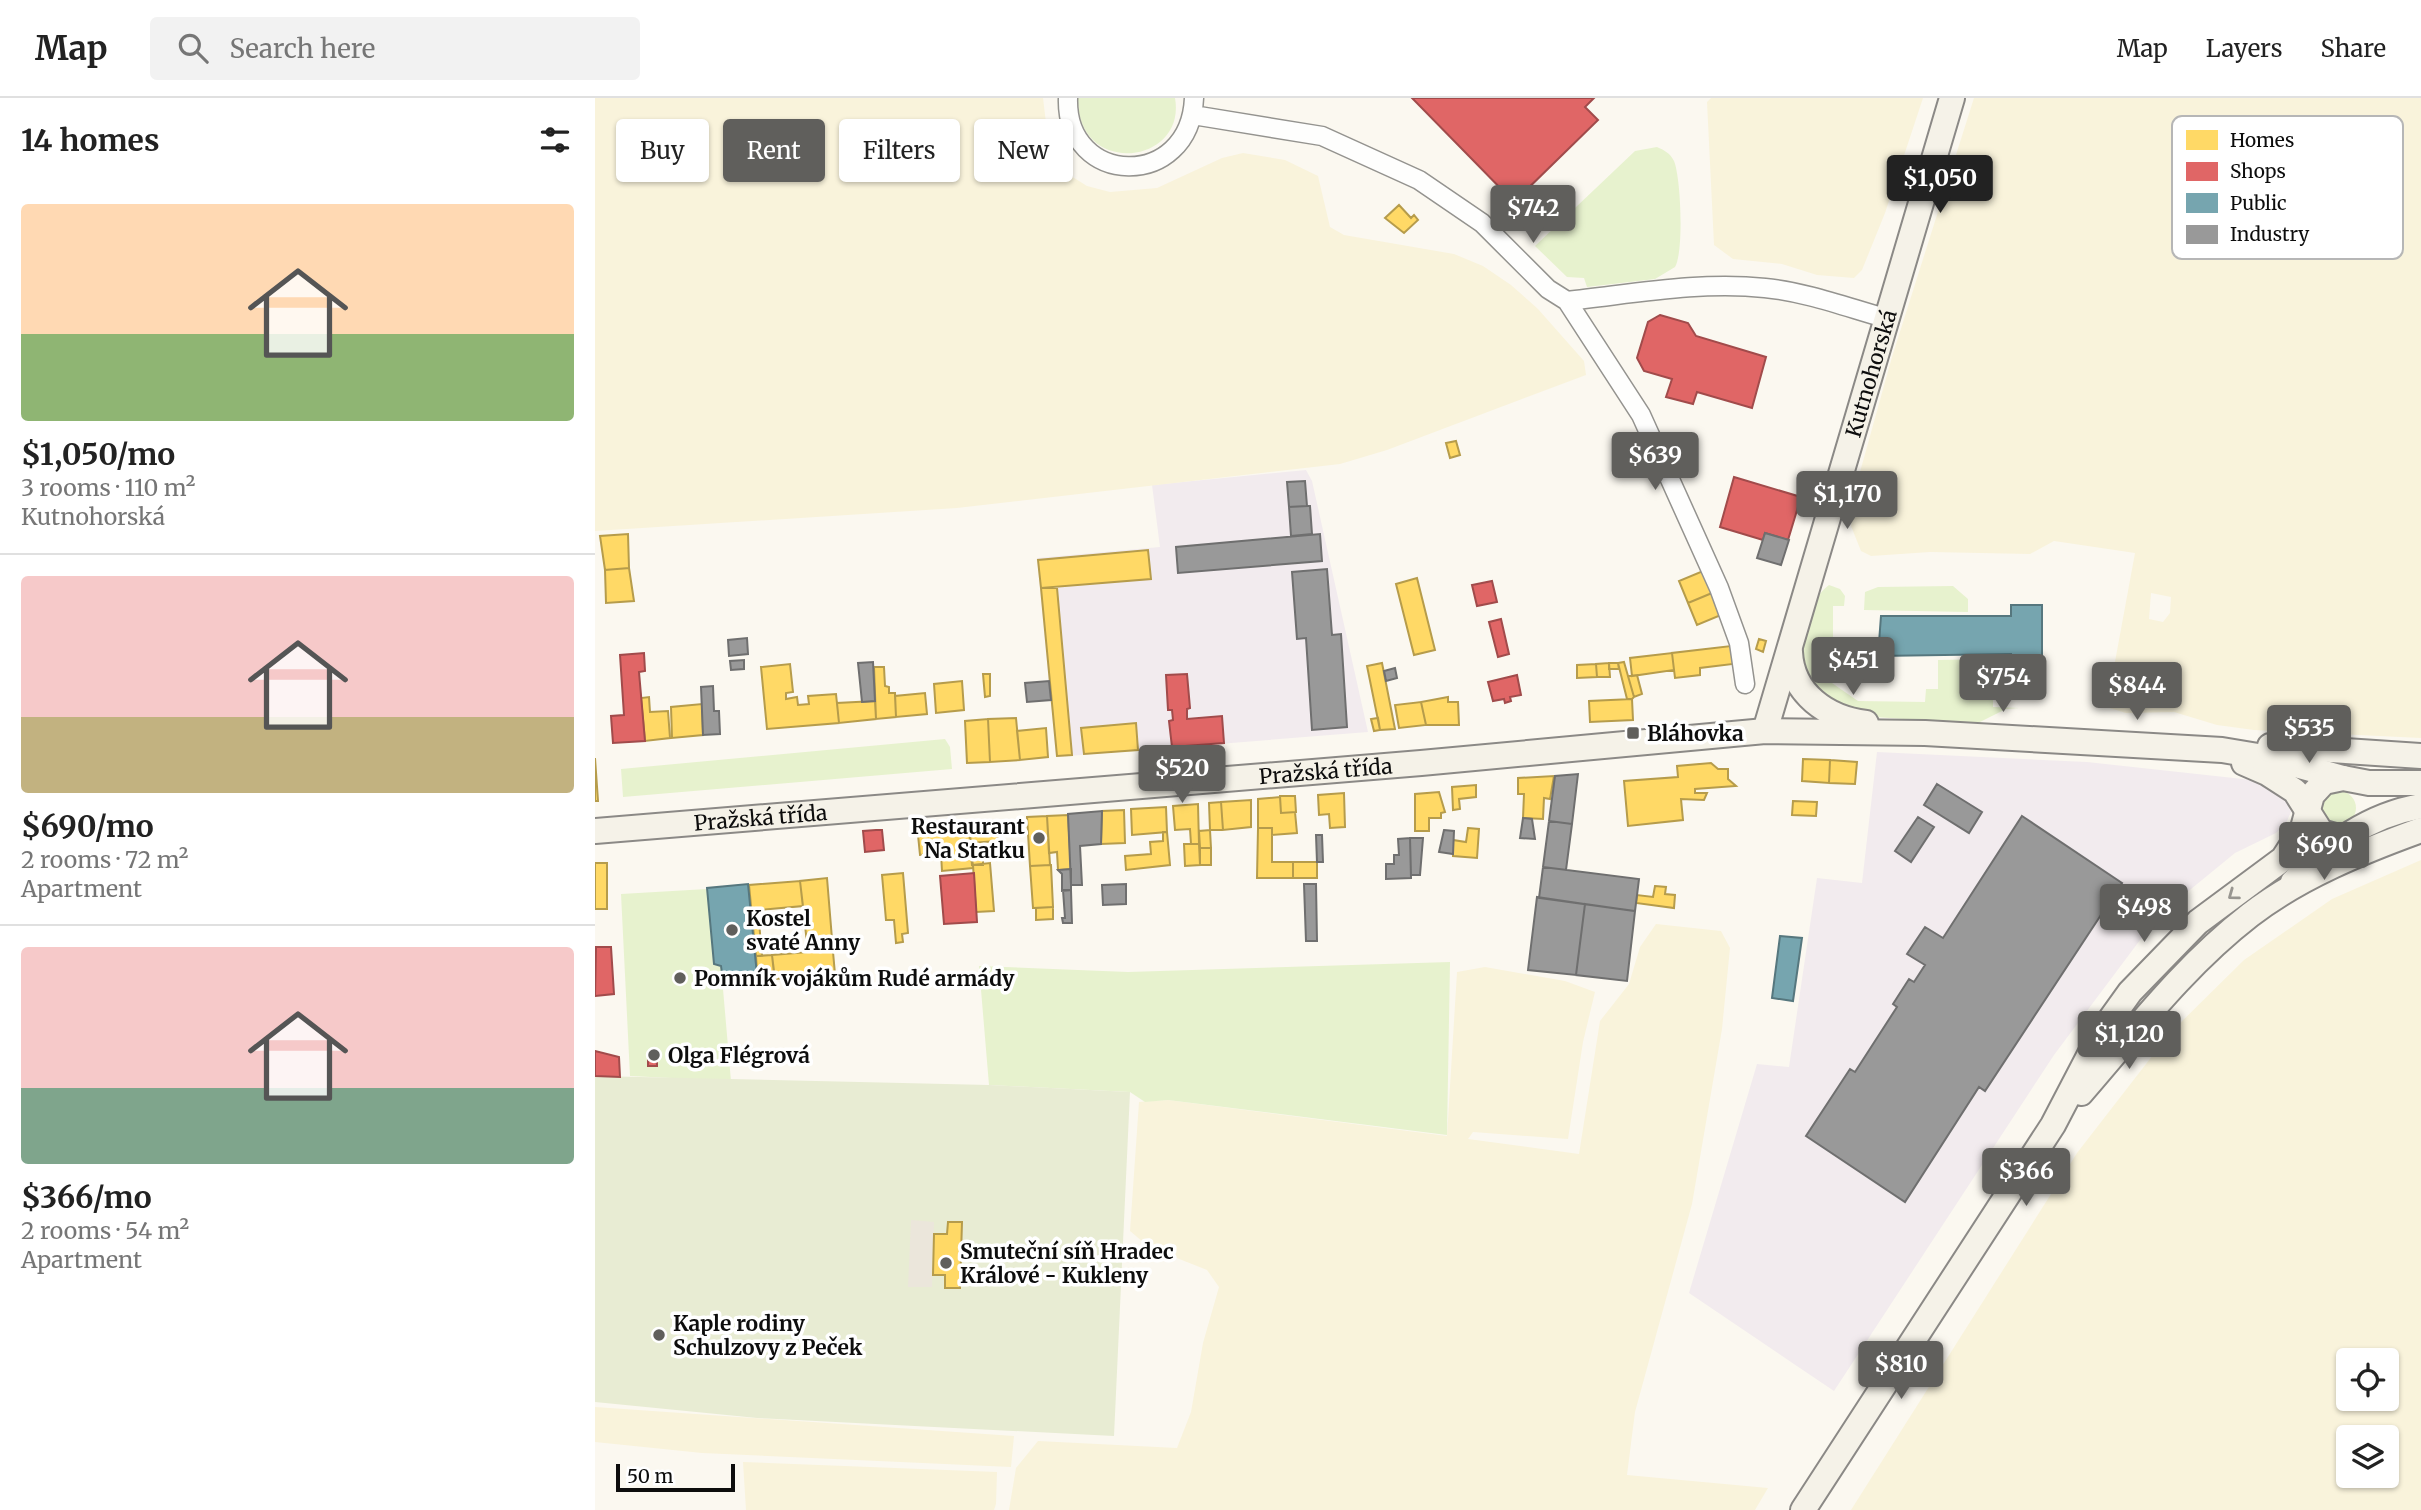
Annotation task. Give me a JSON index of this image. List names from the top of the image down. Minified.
{"streets":{"main road":["Kutnohorská","Pražská třída"]},"crossings":[["Kutnohorská","Pražská třída"]],"places":{"transit":["Bláhovka"],"other":["Restaurant Na Statku","Kostel svaté Anny","Pomník vojákům Rudé armády","Olga Flégrová","Smuteční síň Hradec Králové - Kukleny","Kaple rodiny Schulzovy z Peček"]},"legend":["Homes","Shops","Public","Industry"],"scale_bar":"50 m","page":{"header":"Map","search":"Search here","nav":["Map","Layers","Share"],"heading":"14 homes","chip":["Buy","Rent","Filters","New"],"price":["$1,050","$742","$639","$1,170","$451","$754","$844","$535","$520","$690","$498","$1,120","$366","$810"],"list":[{"name":"$1,050/mo","note":"3 rooms · 110 m² · Kutnohorská"},{"name":"$690/mo","note":"2 rooms · 72 m² · Apartment"},{"name":"$366/mo","note":"2 rooms · 54 m² · Apartment"}],"scale":"50 m"}}
